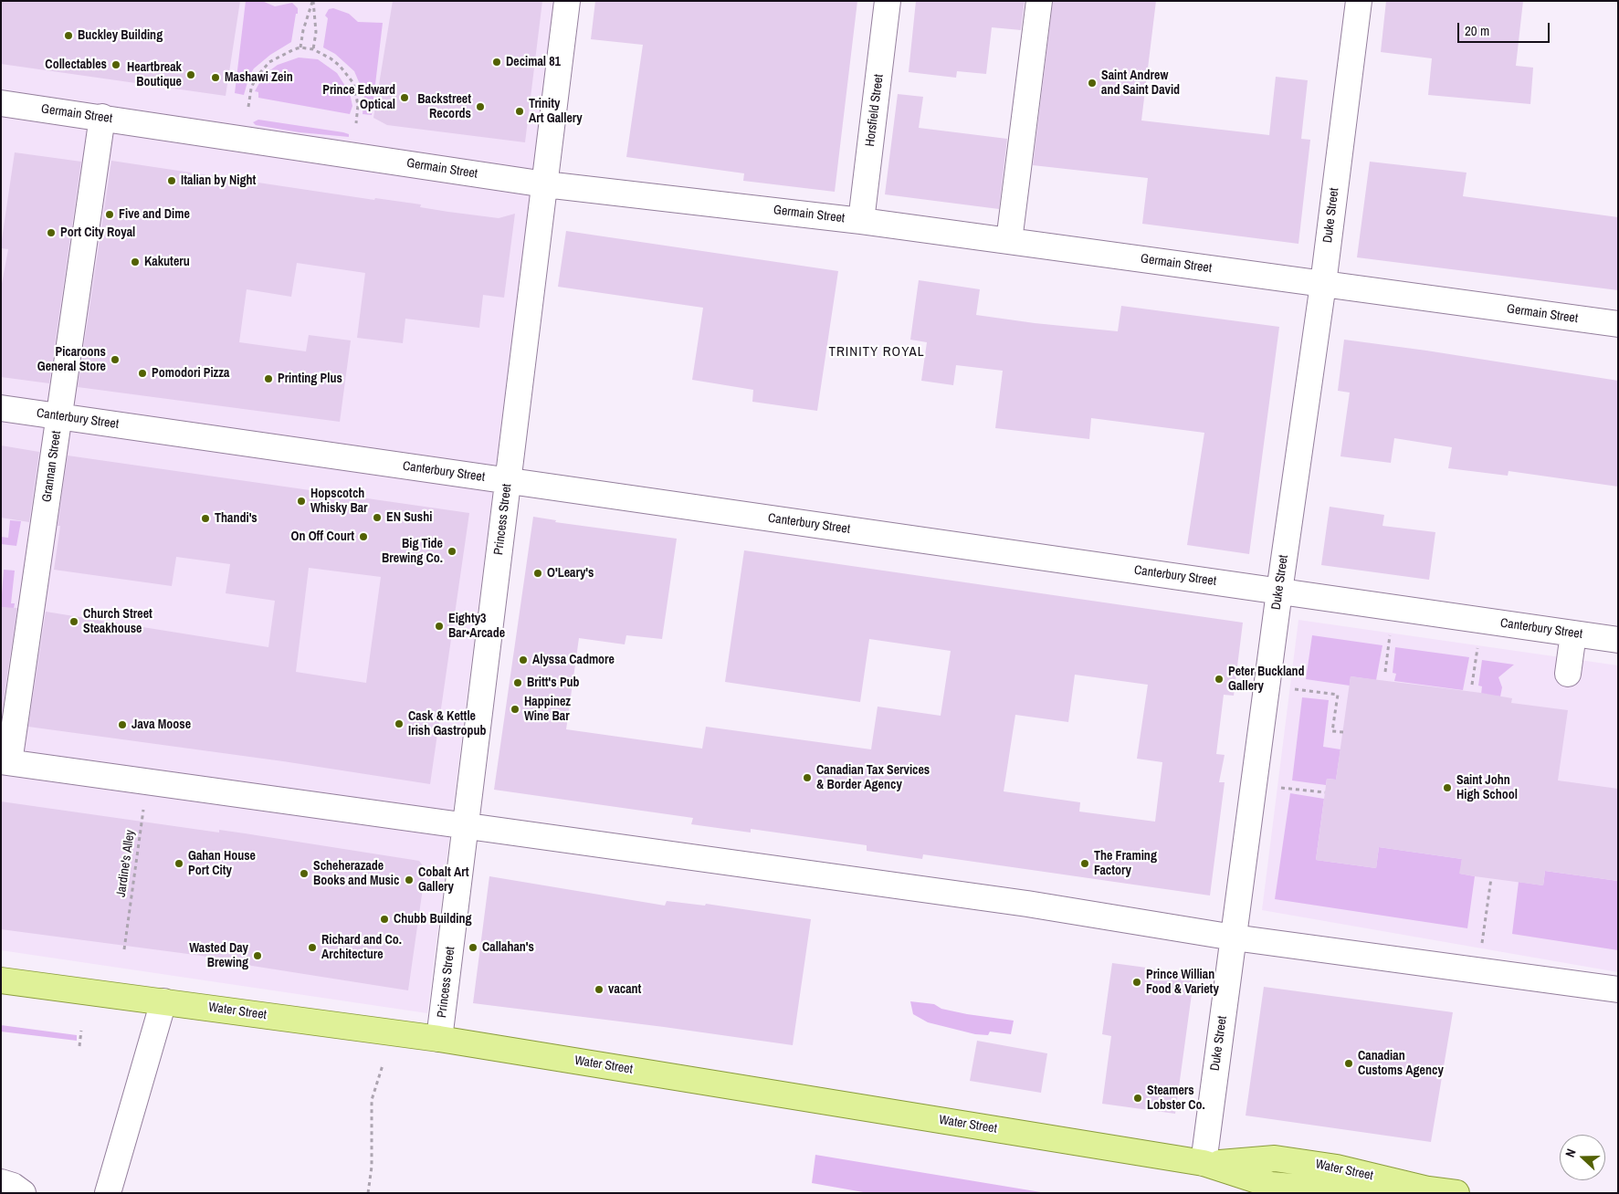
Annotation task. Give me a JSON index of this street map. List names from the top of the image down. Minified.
{"streets":{"main road":["Water Street"],"street":["Horsfield Street","Germain Street","Duke Street","Canterbury Street","Grannan Street","Princess Street"],"path":["Jardine's Alley"]},"crossings":[["Horsfield Street","Germain Street"],["Germain Street","Duke Street"],["Germain Street","Grannan Street"],["Germain Street","Princess Street"],["Duke Street","Canterbury Street"],["Duke Street","Water Street"],["Canterbury Street","Grannan Street"],["Canterbury Street","Princess Street"],["Princess Street","Water Street"]],"districts":["TRINITY ROYAL"],"places":["Buckley Building","Decimal 81","Collectables","Heartbreak Boutique","Mashawi Zein","Saint Andrew and Saint David","Prince Edward Optical","Backstreet Records","Trinity Art Gallery","Italian by Night","Five and Dime","Port City Royal","Kakuteru","Picaroons General Store","Pomodori Pizza","Printing Plus","Hopscotch Whisky Bar","EN Sushi","Thandi's","On Off Court","Big Tide Brewing Co.","O'Leary's","Church Street Steakhouse","Eighty3 Bar•Arcade","Alyssa Cadmore","Peter Buckland Gallery","Britt's Pub","Happinez Wine Bar","Cask & Kettle Irish Gastropub","Java Moose","Canadian Tax Services & Border Agency","Saint John High School","Gahan House Port City","The Framing Factory","Scheherazade Books and Music","Cobalt Art Gallery","Chubb Building","Richard and Co. Architecture","Callahan's","Wasted Day Brewing","Prince Willian Food & Variety","vacant","Canadian Customs Agency","Steamers Lobster Co."],"scale_bar":"20 m","north":"left"}
